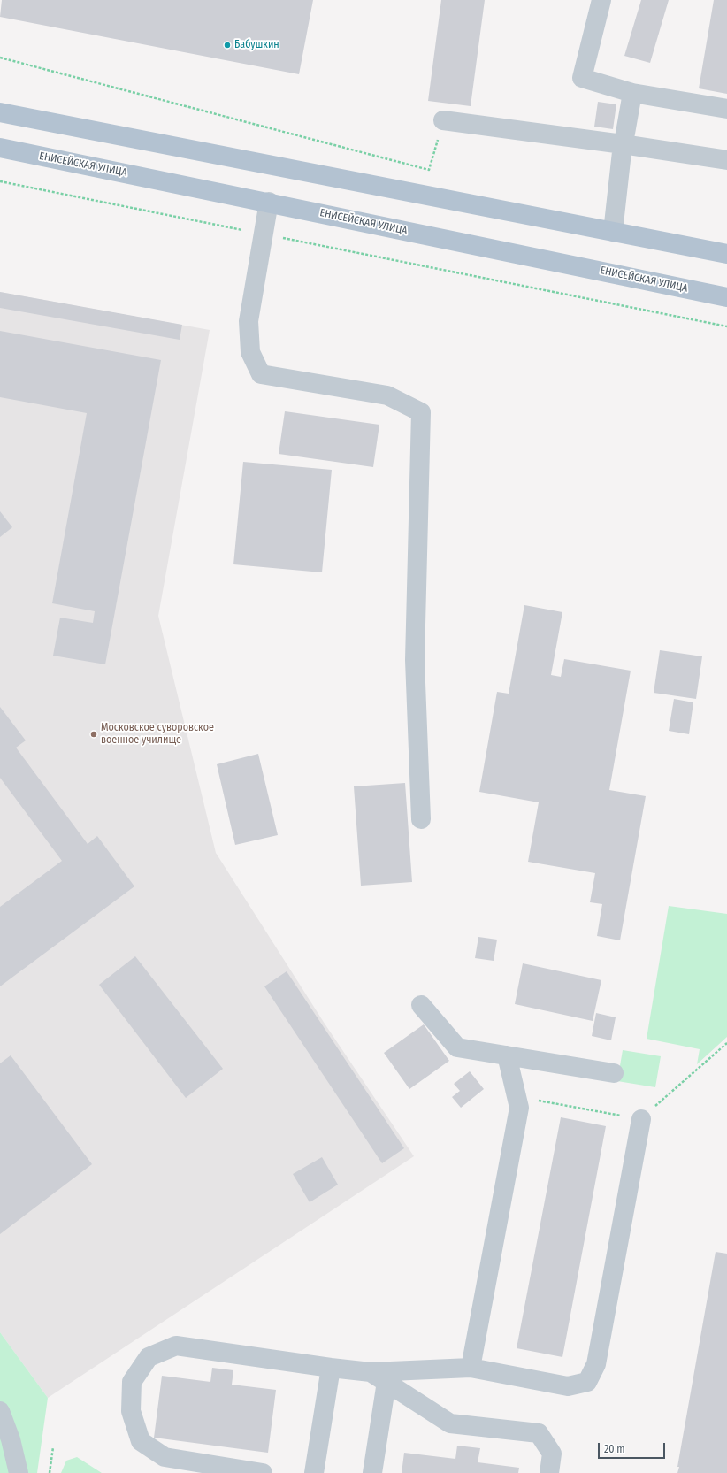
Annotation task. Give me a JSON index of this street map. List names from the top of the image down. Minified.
{"streets":{"main road":["ЕНИСЕЙСКАЯ УЛИЦА"]},"places":["Бабушкин","Московское суворовское военное училище"],"scale_bar":"20 m"}
